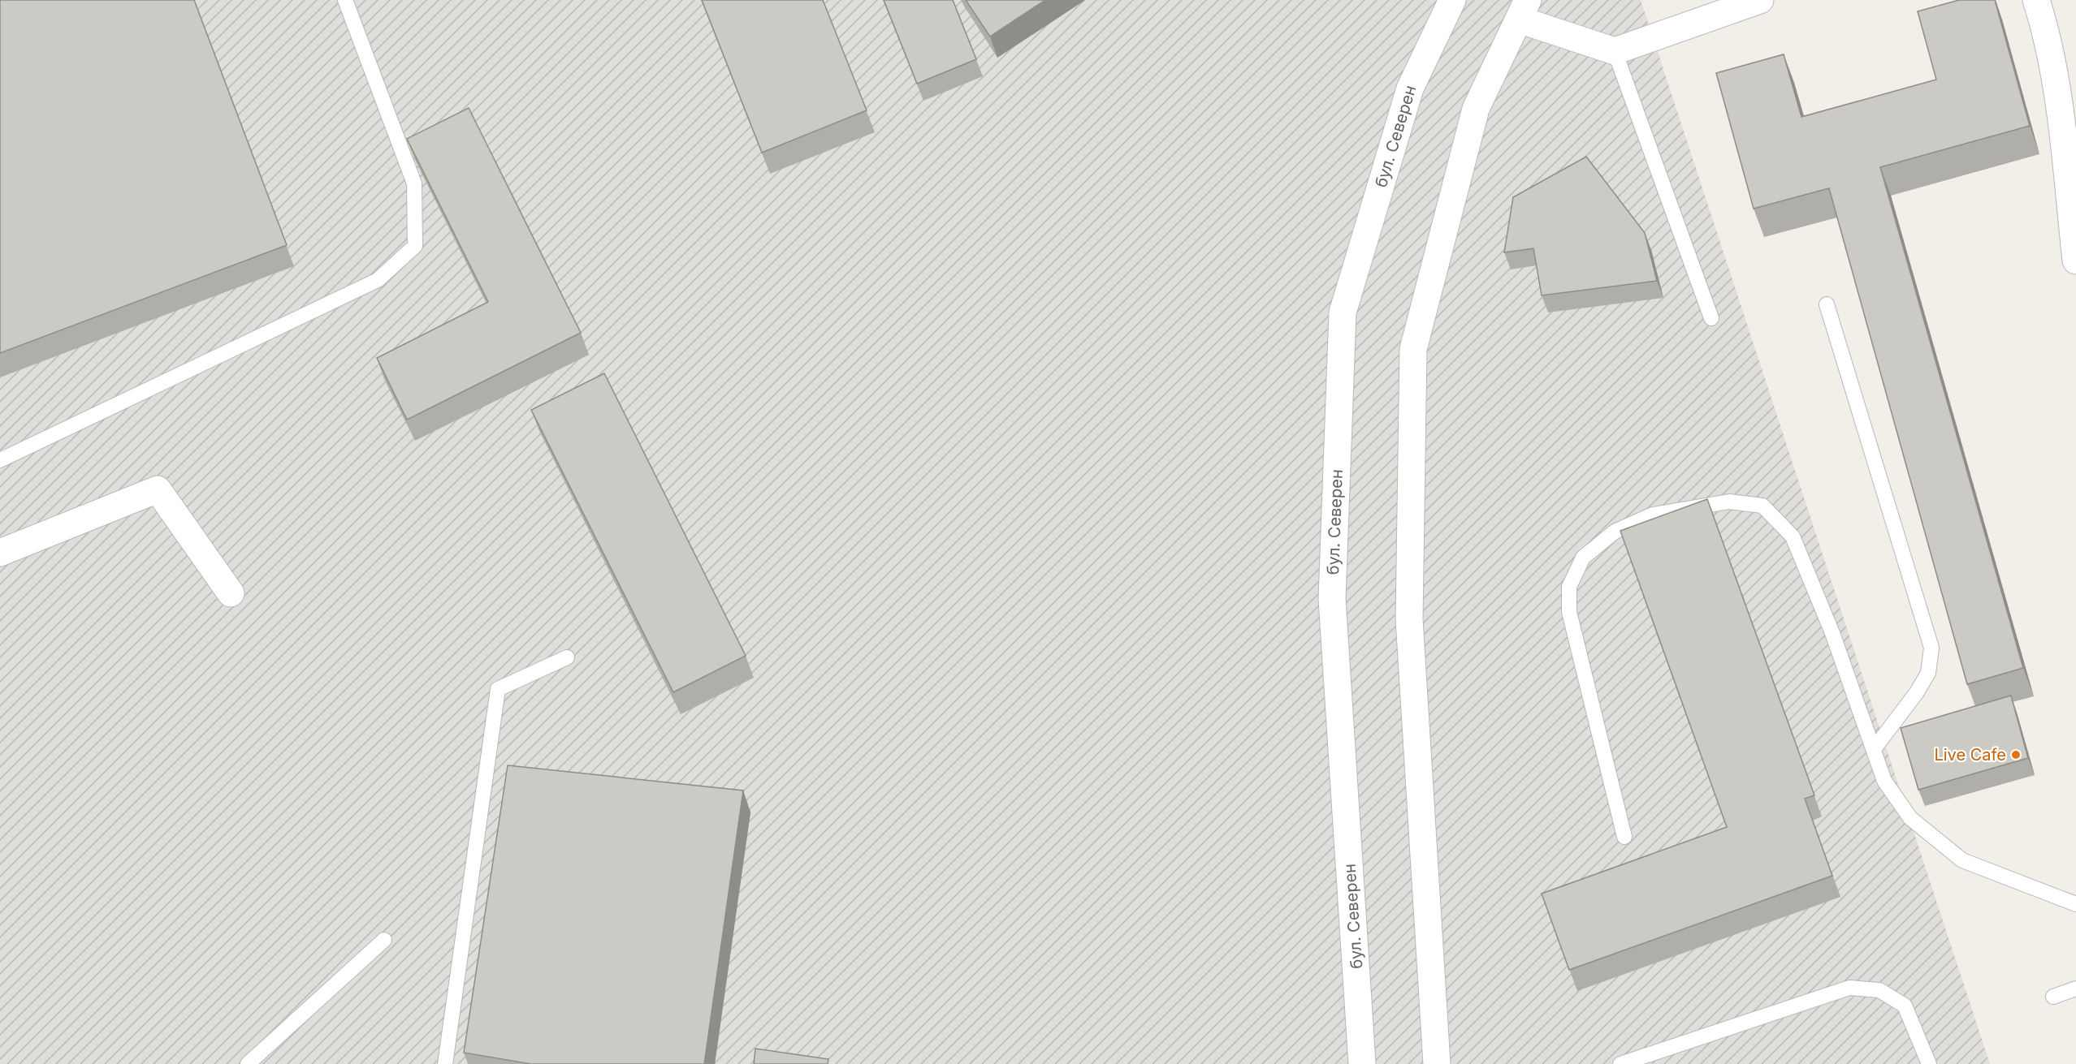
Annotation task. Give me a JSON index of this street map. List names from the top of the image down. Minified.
{"streets":{"main road":["бул. Северен"]},"places":["Live Cafe"]}
